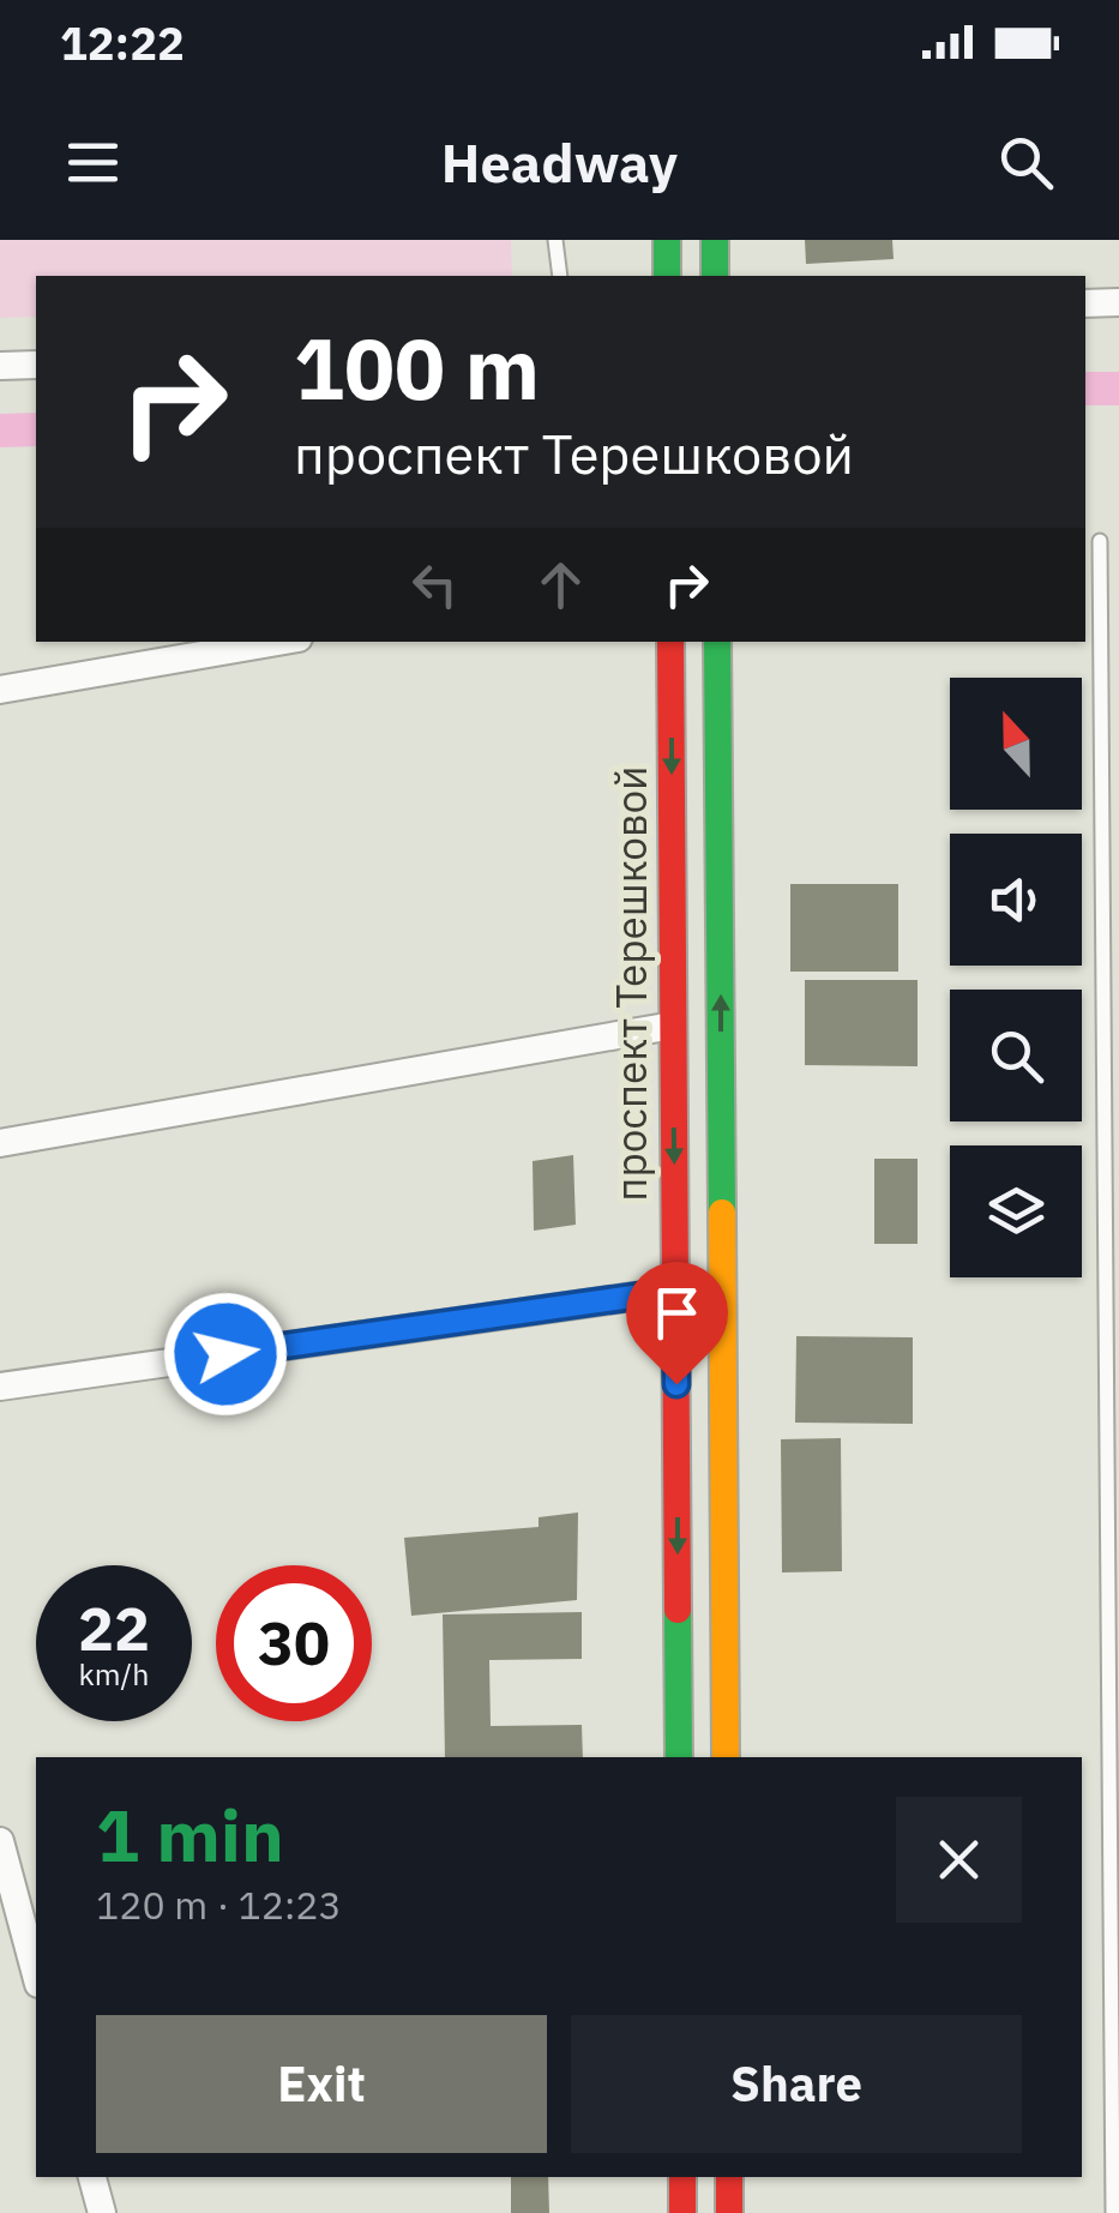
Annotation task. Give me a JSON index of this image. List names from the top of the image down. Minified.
{"streets":{"main road":["проспект Терешковой"]},"north":"top","page":{"status":"12:22","header":"Headway","turn":["100 m","проспект Терешковой"],"speed":"22 km/h","limit":"30","heading":["1 min","120 m · 12:23"],"buttons":["Exit","Share"]}}
